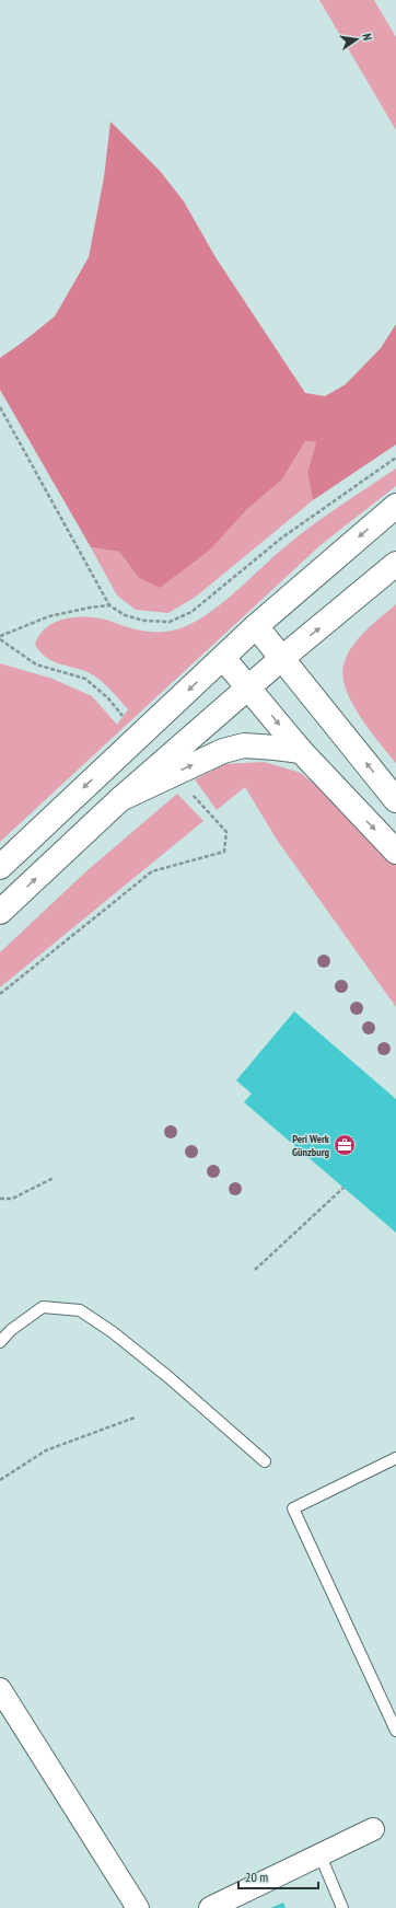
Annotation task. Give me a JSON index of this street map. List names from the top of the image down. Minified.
{"places":{"office":["Peri Werk Günzburg"]},"scale_bar":"20 m","north":"right"}
